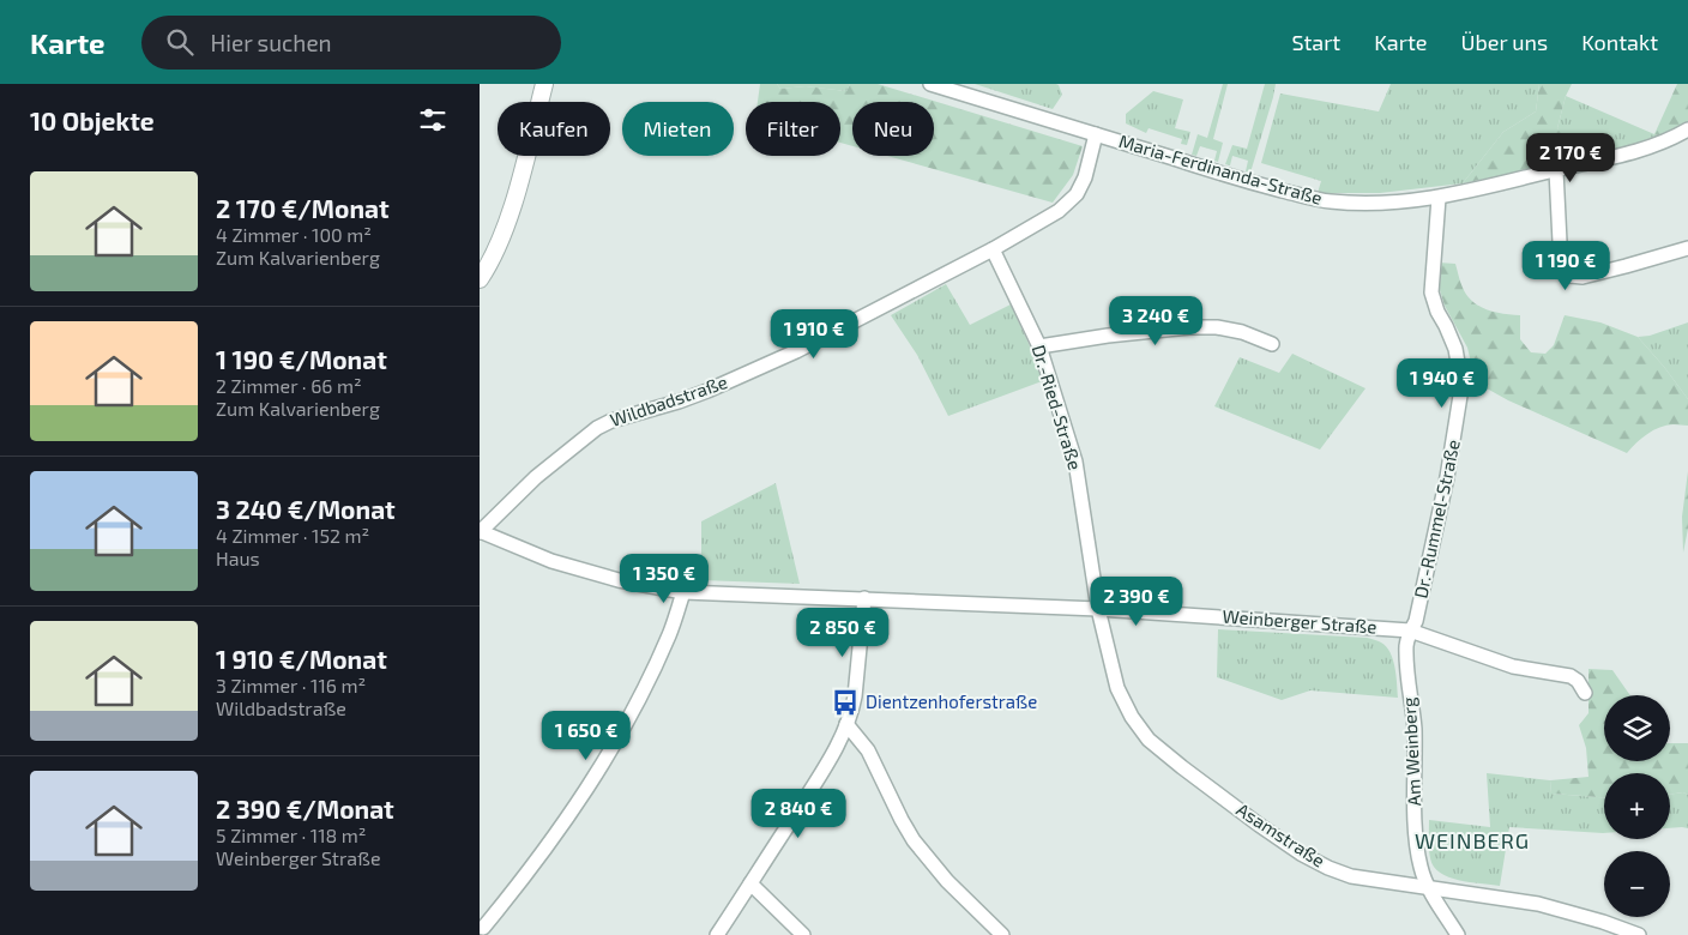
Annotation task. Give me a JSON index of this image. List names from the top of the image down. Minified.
{"streets":{"street":["Maria-Ferdinanda-Straße","Wildbadstraße","Dr.-Ried-Straße","Dr.-Rummel-Straße","Weinberger Straße","Am Weinberg","Asamstraße"]},"crossings":[["Maria-Ferdinanda-Straße","Wildbadstraße"],["Maria-Ferdinanda-Straße","Dr.-Rummel-Straße"],["Wildbadstraße","Dr.-Ried-Straße"],["Wildbadstraße","Weinberger Straße"],["Dr.-Ried-Straße","Weinberger Straße"],["Dr.-Ried-Straße","Asamstraße"],["Dr.-Rummel-Straße","Weinberger Straße"],["Dr.-Rummel-Straße","Am Weinberg"],["Weinberger Straße","Am Weinberg"],["Weinberger Straße","Asamstraße"],["Am Weinberg","Asamstraße"]],"districts":["WEINBERG"],"places":{"bus stop":["Dientzenhoferstraße"]},"page":{"header":"Karte","search":"Hier suchen","nav":["Start","Karte","Über uns","Kontakt"],"heading":"10 Objekte","chip":["Kaufen","Mieten","Filter","Neu"],"price":["2 170 €","1 190 €","3 240 €","1 910 €","1 940 €","1 350 €","2 390 €","2 850 €","1 650 €","2 840 €"],"list":[{"name":"2 170 €/Monat","note":"4 Zimmer · 100 m² · Zum Kalvarienberg"},{"name":"1 190 €/Monat","note":"2 Zimmer · 66 m² · Zum Kalvarienberg"},{"name":"3 240 €/Monat","note":"4 Zimmer · 152 m² · Haus"},{"name":"1 910 €/Monat","note":"3 Zimmer · 116 m² · Wildbadstraße"},{"name":"2 390 €/Monat","note":"5 Zimmer · 118 m² · Weinberger Straße"}],"map_buttons":["+","−"]}}
